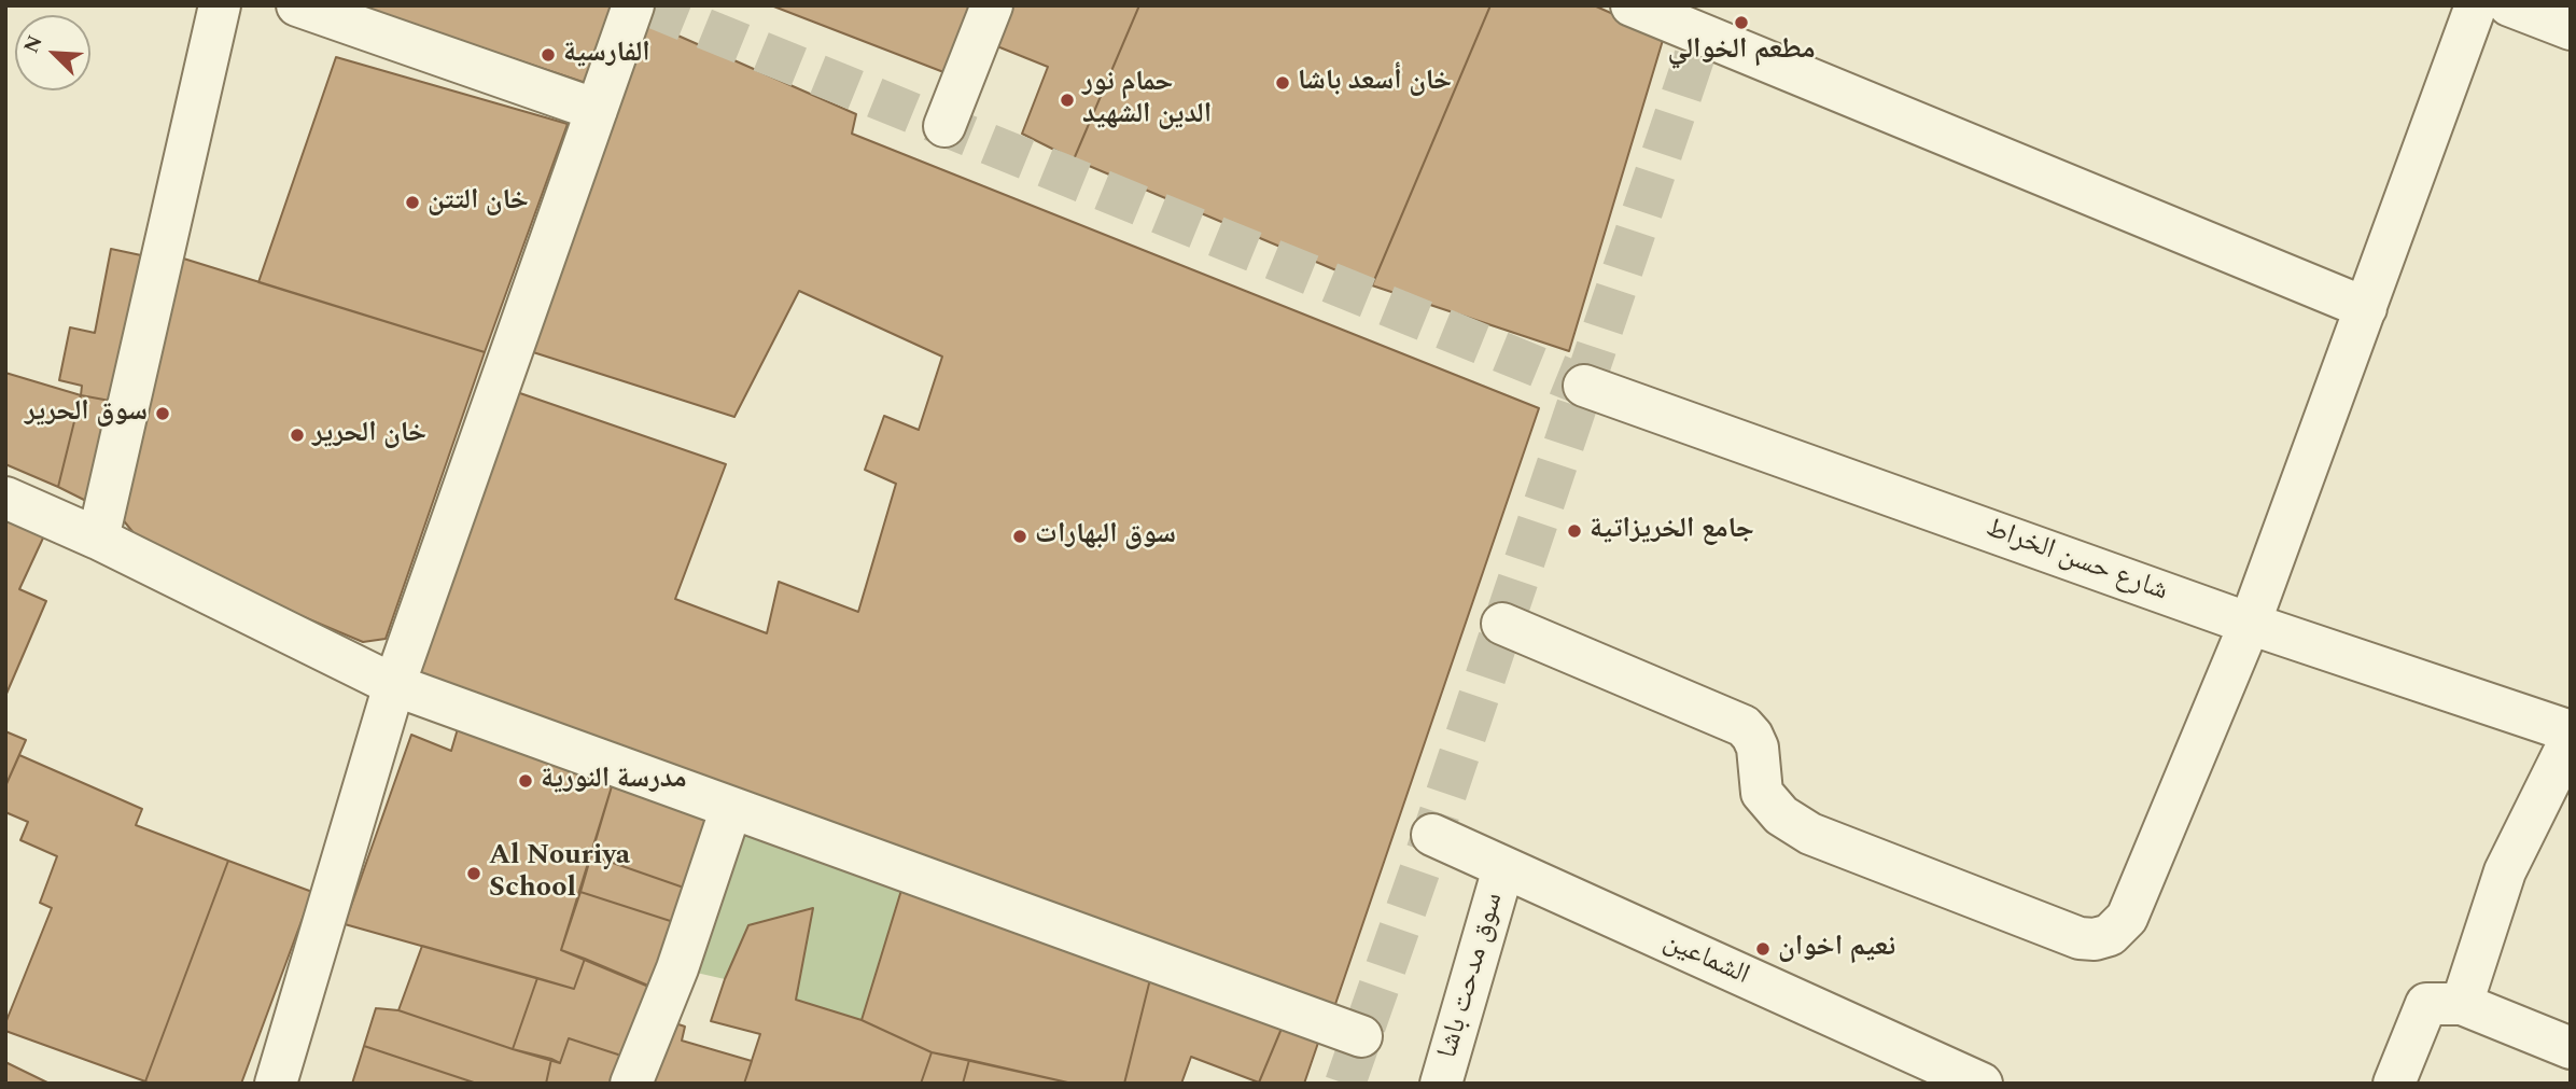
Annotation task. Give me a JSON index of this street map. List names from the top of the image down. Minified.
{"streets":{"street":["شارع حسن الخراط","الشماعين","سوق مدحت باشا"]},"crossings":[["الشماعين","سوق مدحت باشا"]],"places":["مطعم الخوالي","الفارسية","خان أسعد باشا","حمام نور الدين الشهيد","خان التتن","سوق الحرير","خان الحرير","جامع الخريزاتية","سوق البهارات","مدرسة النورية","Al Nouriya School","نعيم اخوان"],"north":"top left"}
